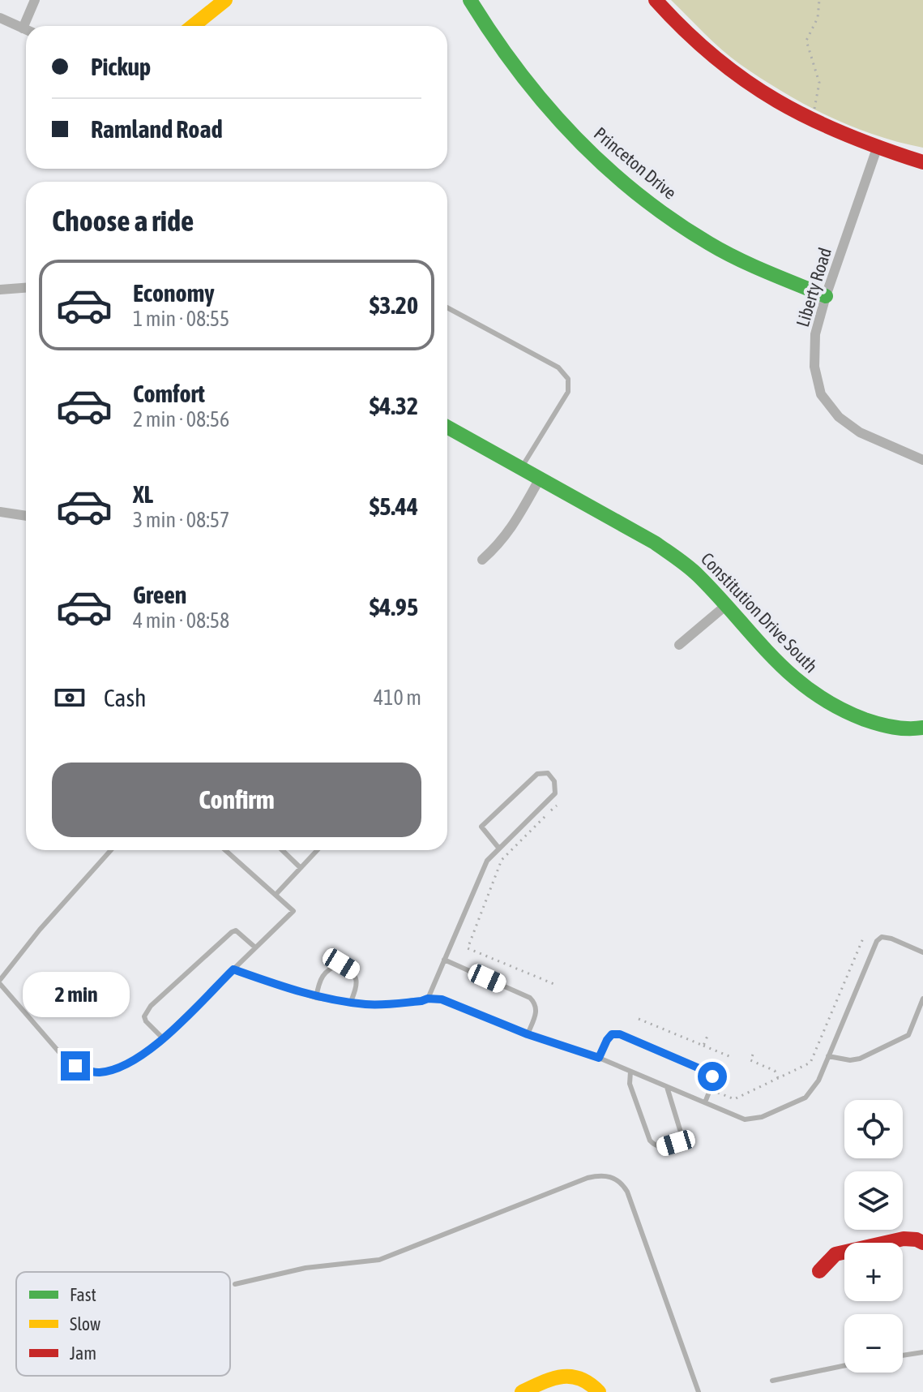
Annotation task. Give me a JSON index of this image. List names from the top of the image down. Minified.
{"streets":{"street":["Princeton Drive","Liberty Road","Constitution Drive South"]},"crossings":[["Princeton Drive","Liberty Road"]],"legend":["Fast","Slow","Jam"],"page":{"banner":["Pickup","Ramland Road"],"heading":"Choose a ride","list":[{"name":"Economy","note":"1 min · 08:55","value":"$3.20"},{"name":"Comfort","note":"2 min · 08:56","value":"$4.32"},{"name":"XL","note":"3 min · 08:57","value":"$5.44"},{"name":"Green","note":"4 min · 08:58","value":"$4.95"}],"pay":["Cash","410 m"],"buttons":"Confirm","bubble":"2 min","map_buttons":["+","−"]}}
